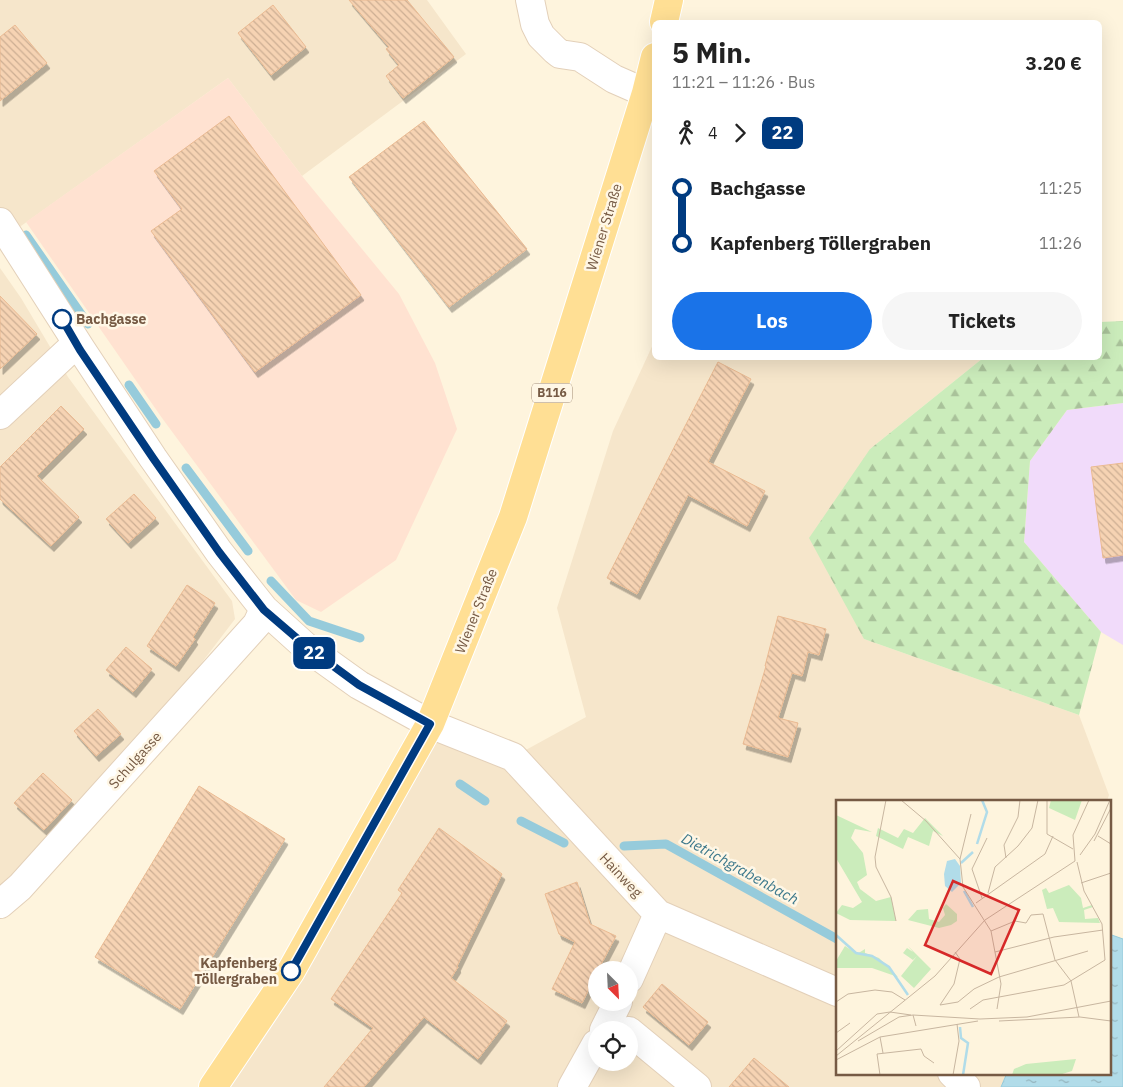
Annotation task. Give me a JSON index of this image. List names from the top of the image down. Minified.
{"streets":{"main road":["Wiener Straße","B116"],"street":["Schulgasse","Hainweg"]},"crossings":[["Wiener Straße","Hainweg"]],"water":["Dietrichgrabenbach"],"places":["Bachgasse","Kapfenberg Töllergraben"],"lines":["bus line 22"],"north":"bottom right","page":{"on_map":"22","heading":["5 Min.","11:21 – 11:26 · Bus","3.20 €"],"legs":["4","22"],"list":[{"name":"Bachgasse","value":"11:25"},{"name":"Kapfenberg Töllergraben","value":"11:26"}],"buttons":["Los","Tickets"]}}
